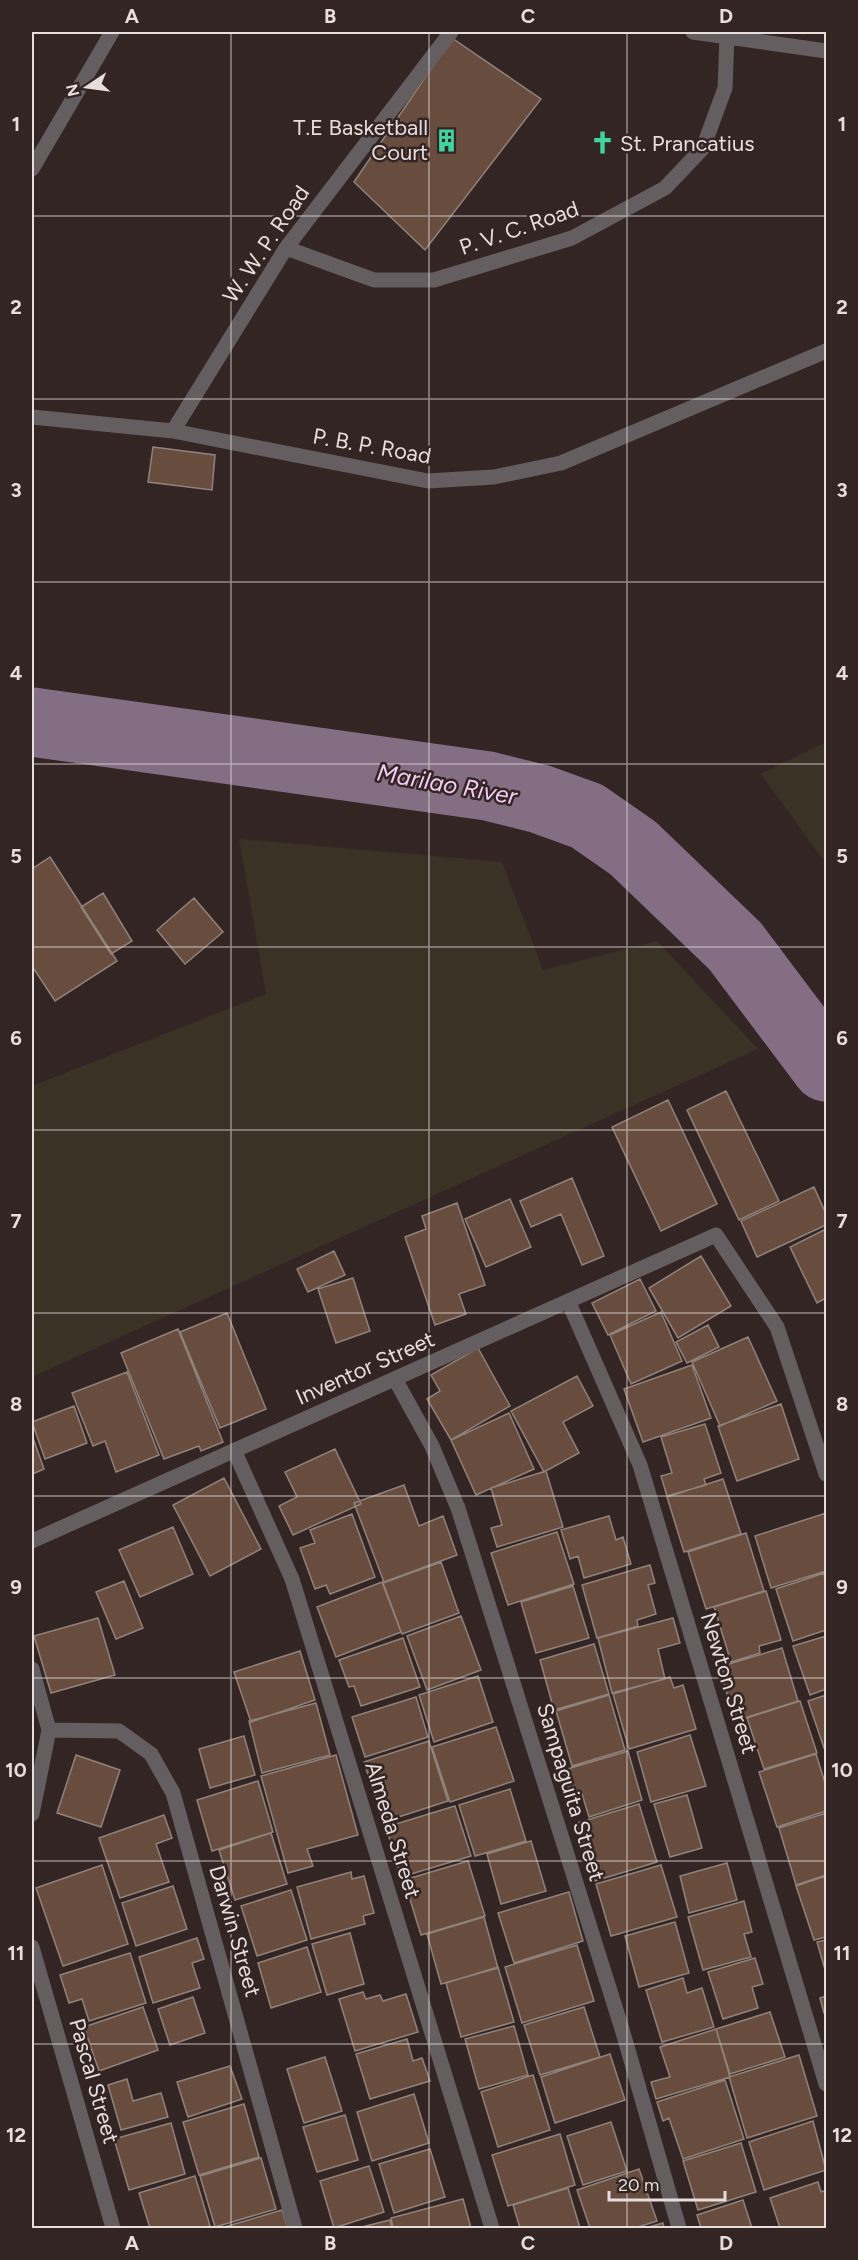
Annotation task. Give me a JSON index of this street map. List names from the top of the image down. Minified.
{"streets":{"street":["P. V. C. Road","W. W. P. Road","P. B. P. Road","Inventor Street","Newton Street","Sampaguita Street","Almeda Street","Darwin Street","Pascal Street"]},"crossings":[["P. V. C. Road","W. W. P. Road"],["W. W. P. Road","P. B. P. Road"],["Inventor Street","Newton Street"],["Inventor Street","Sampaguita Street"],["Inventor Street","Almeda Street"]],"water":["Marilao River"],"places":{"building":["T.E Basketball Court"],"church":["St. Prancatius"]},"scale_bar":"20 m","north":"left","grid":{"columns":["A","B","C","D"],"rows":["1","2","3","4","5","6","7","8","9","10","11","12"]}}
